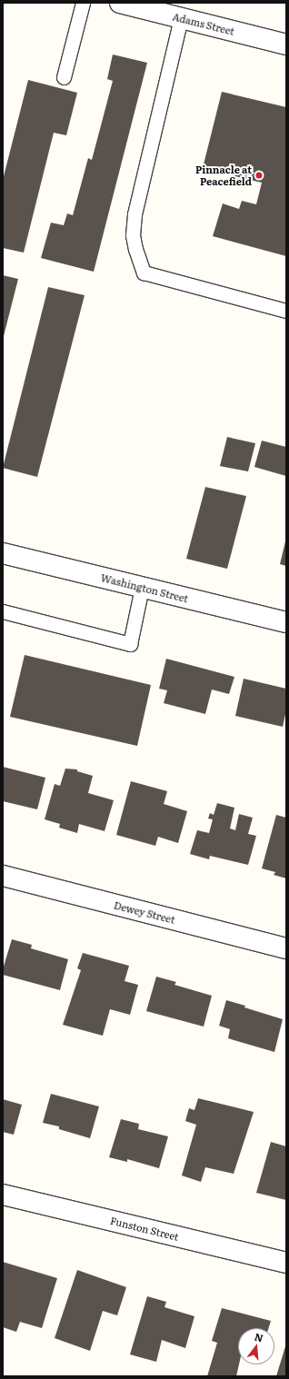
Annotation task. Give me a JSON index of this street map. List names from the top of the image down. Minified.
{"streets":{"street":["Adams Street","Washington Street","Dewey Street","Funston Street"]},"places":["Pinnacle at Peacefield"],"north":"top"}
